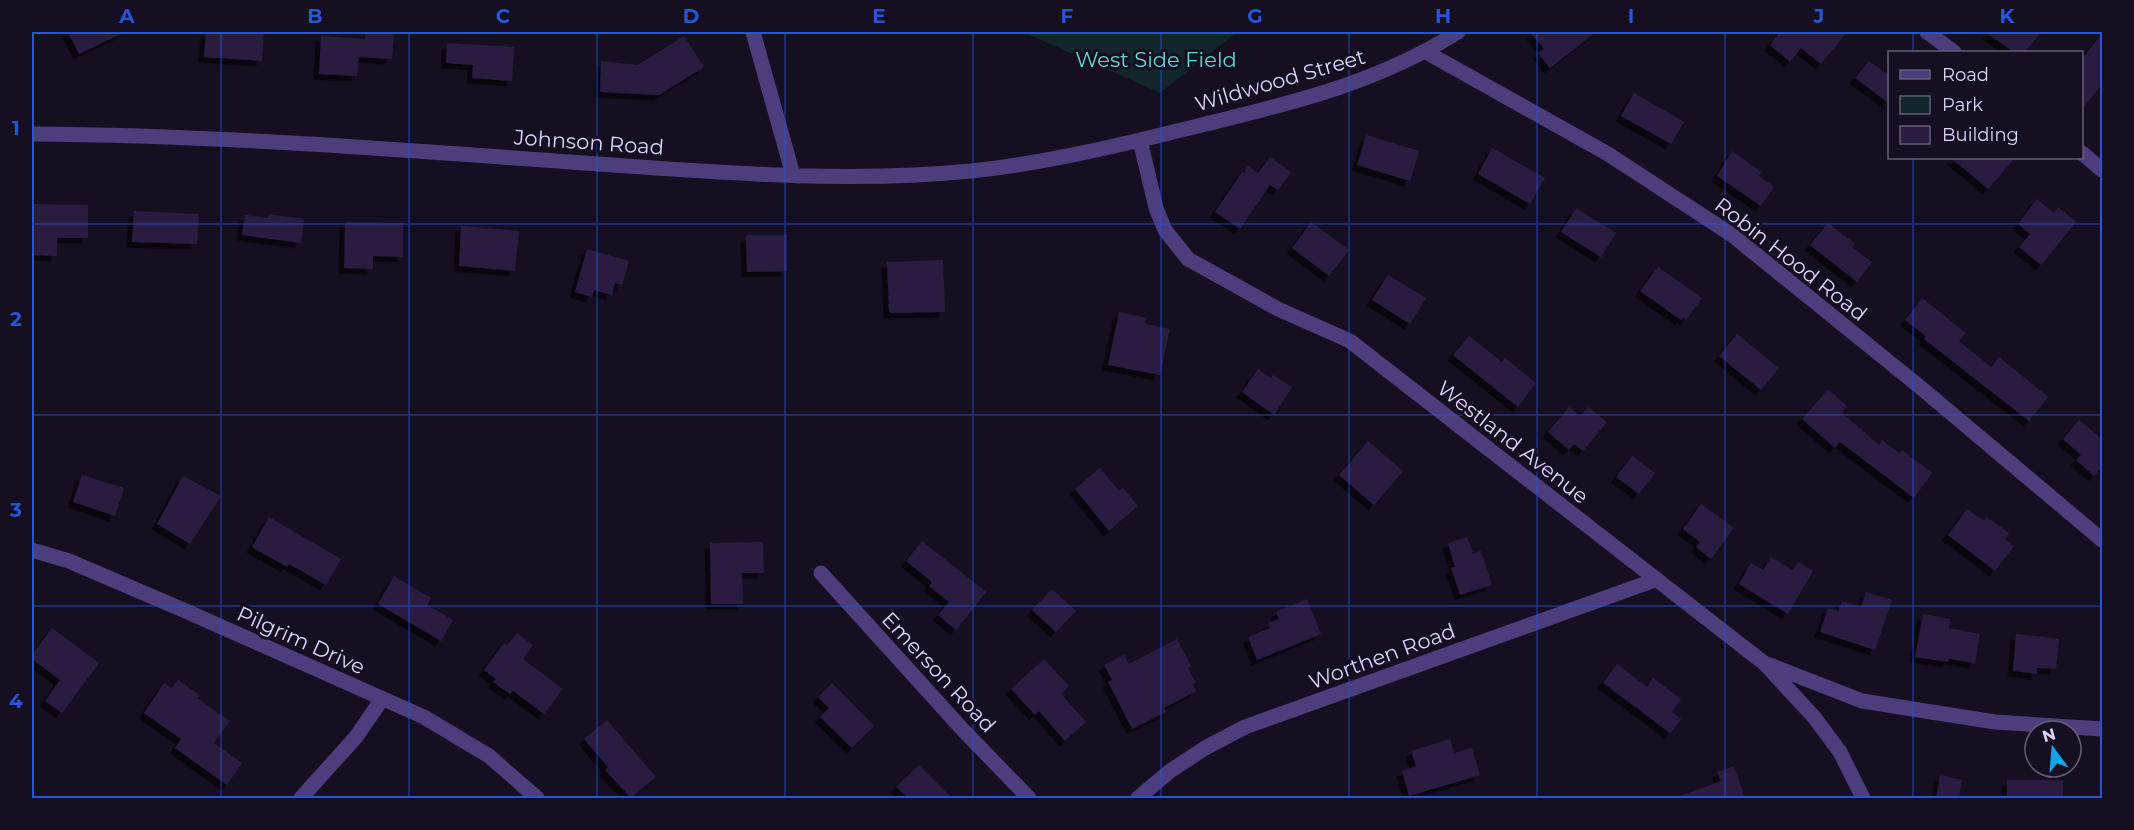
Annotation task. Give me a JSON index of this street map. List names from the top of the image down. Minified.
{"streets":{"street":["Wildwood Street","Johnson Road","Robin Hood Road","Westland Avenue","Pilgrim Drive","Worthen Road","Emerson Road"]},"crossings":[["Wildwood Street","Johnson Road"],["Wildwood Street","Robin Hood Road"],["Wildwood Street","Westland Avenue"],["Johnson Road","Westland Avenue"],["Westland Avenue","Worthen Road"]],"parks":["West Side Field"],"legend":["Road","Park","Building"],"north":"top","grid":{"columns":["A","B","C","D","E","F","G","H","I","J","K"],"rows":["1","2","3","4"]}}
